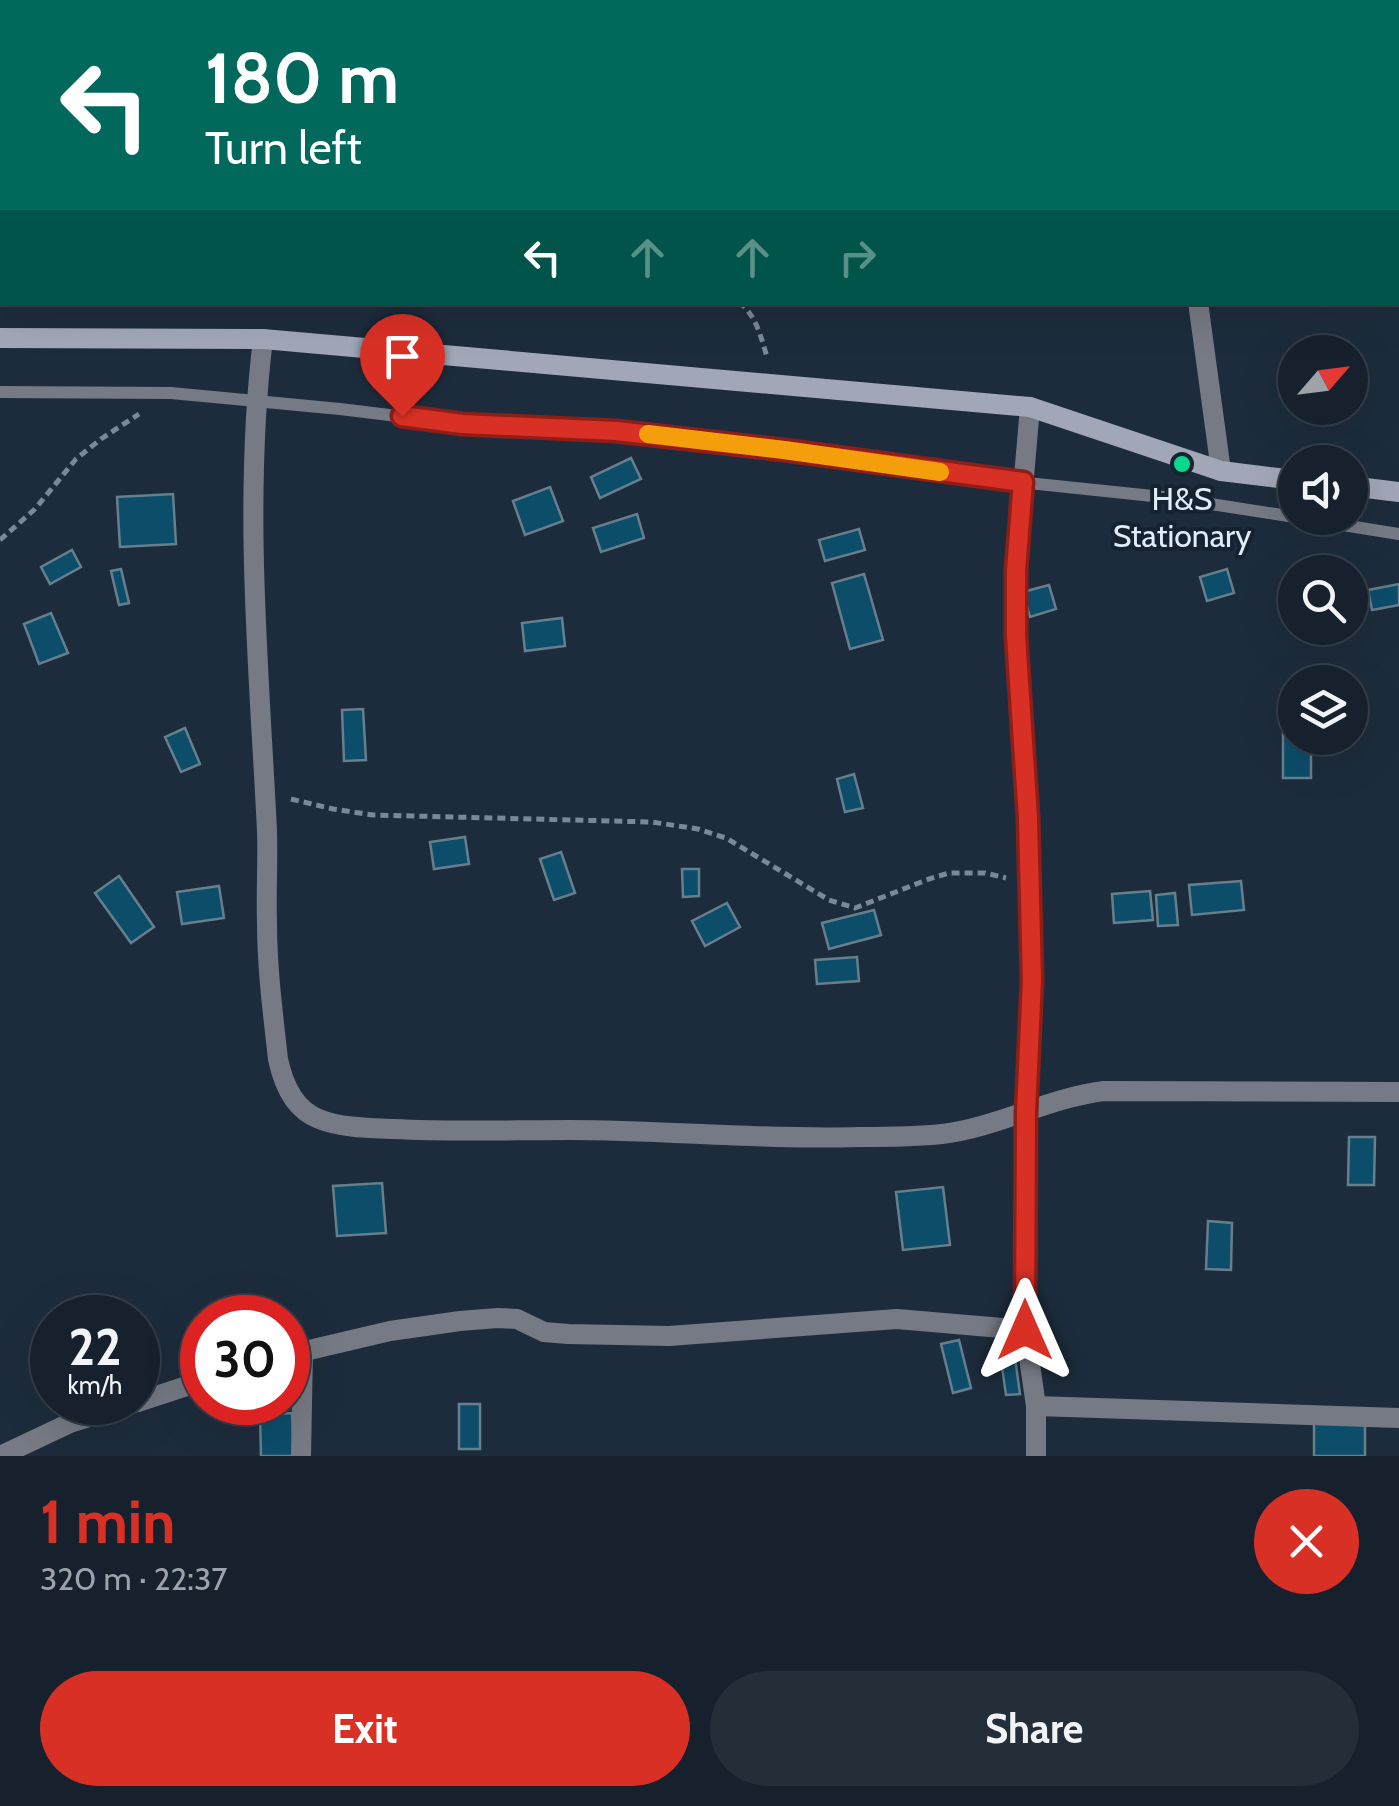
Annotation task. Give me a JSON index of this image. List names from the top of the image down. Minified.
{"places":["H&S Stationary"],"north":"top right","page":{"turn":["180 m","Turn left"],"speed":"22 km/h","limit":"30","heading":["1 min","320 m · 22:37"],"buttons":["Exit","Share"]}}
